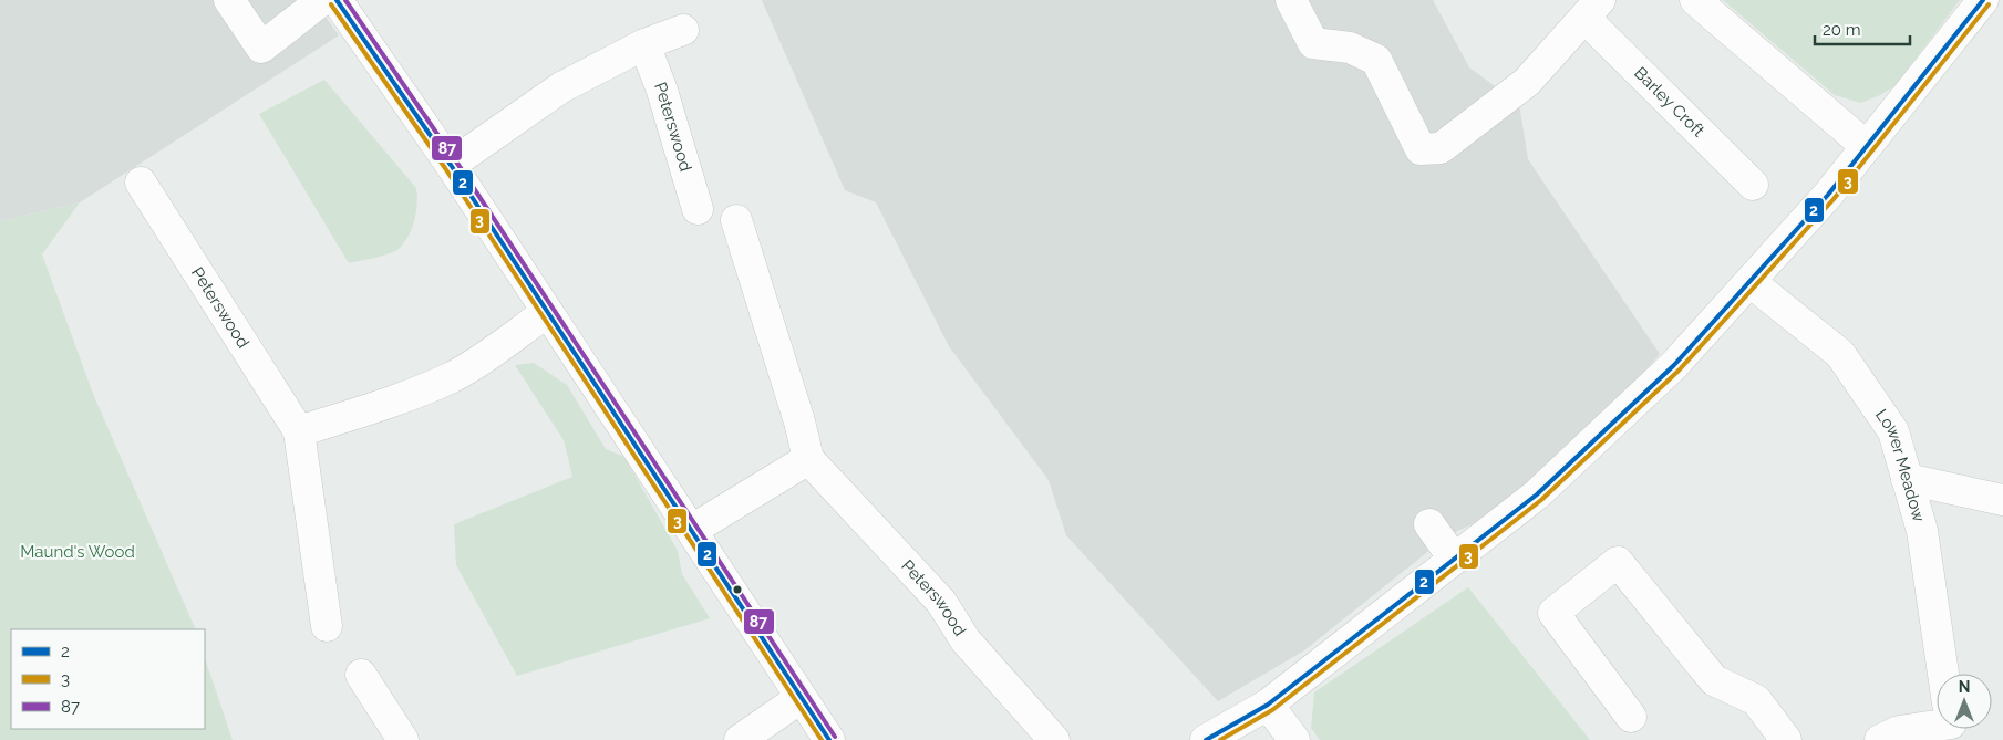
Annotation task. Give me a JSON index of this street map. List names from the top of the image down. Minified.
{"streets":{"street":["Barley Croft","Peterswood","Lower Meadow"]},"parks":["Maund's Wood"],"lines":["transit line 2","transit line 87","transit line 3"],"legend":["2","3","87"],"scale_bar":"20 m","north":"top"}
